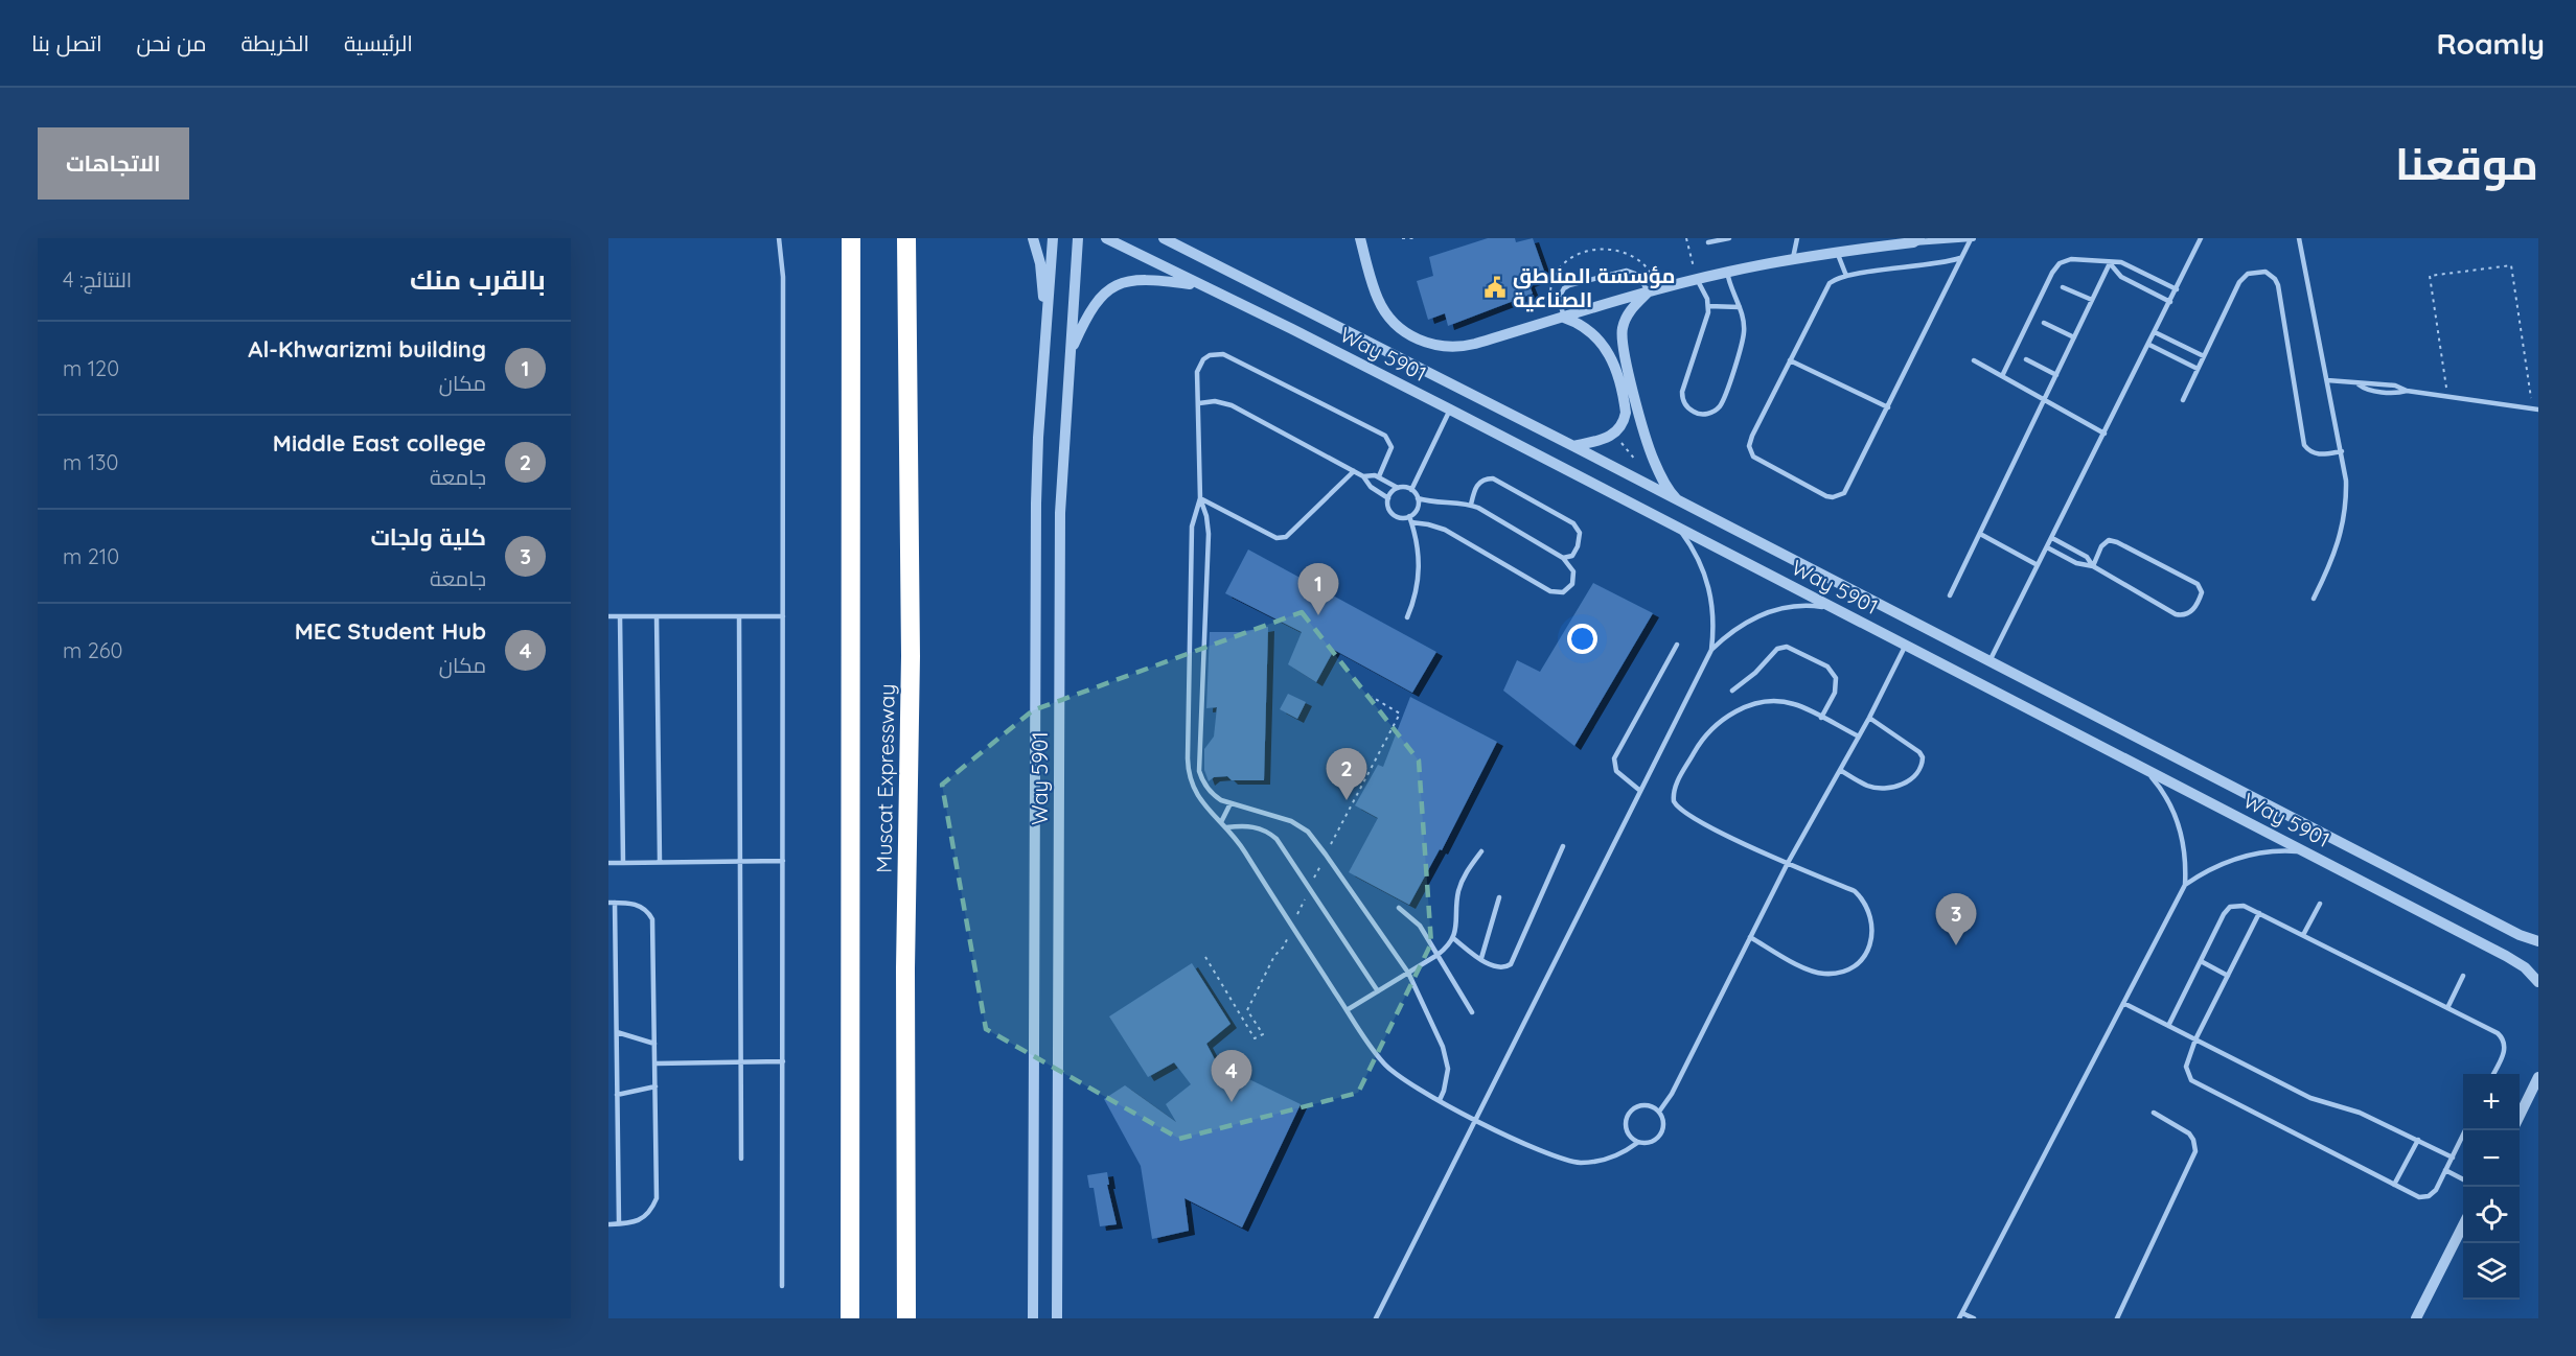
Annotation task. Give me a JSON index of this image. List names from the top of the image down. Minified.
{"streets":{"highway":["Muscat Expressway"],"street":["Way 5901"]},"places":{"public building":["مؤسسة المناطق الصناعية"]},"page":{"header":"Roamly","nav":["الرئيسية","الخريطة","من نحن","اتصل بنا"],"title":"موقعنا","buttons":"الاتجاهات","heading":["بالقرب منك","النتائج: 4"],"list":[{"mark":"1","name":"Al-Khwarizmi building","note":"مكان","value":"120 m"},{"mark":"2","name":"Middle East college","note":"جامعة","value":"130 m"},{"mark":"3","name":"كلية ولجات","note":"جامعة","value":"210 m"},{"mark":"4","name":"MEC Student Hub","note":"مكان","value":"260 m"}],"pins":["1","2","3","4"],"map_buttons":["+","−"]}}
